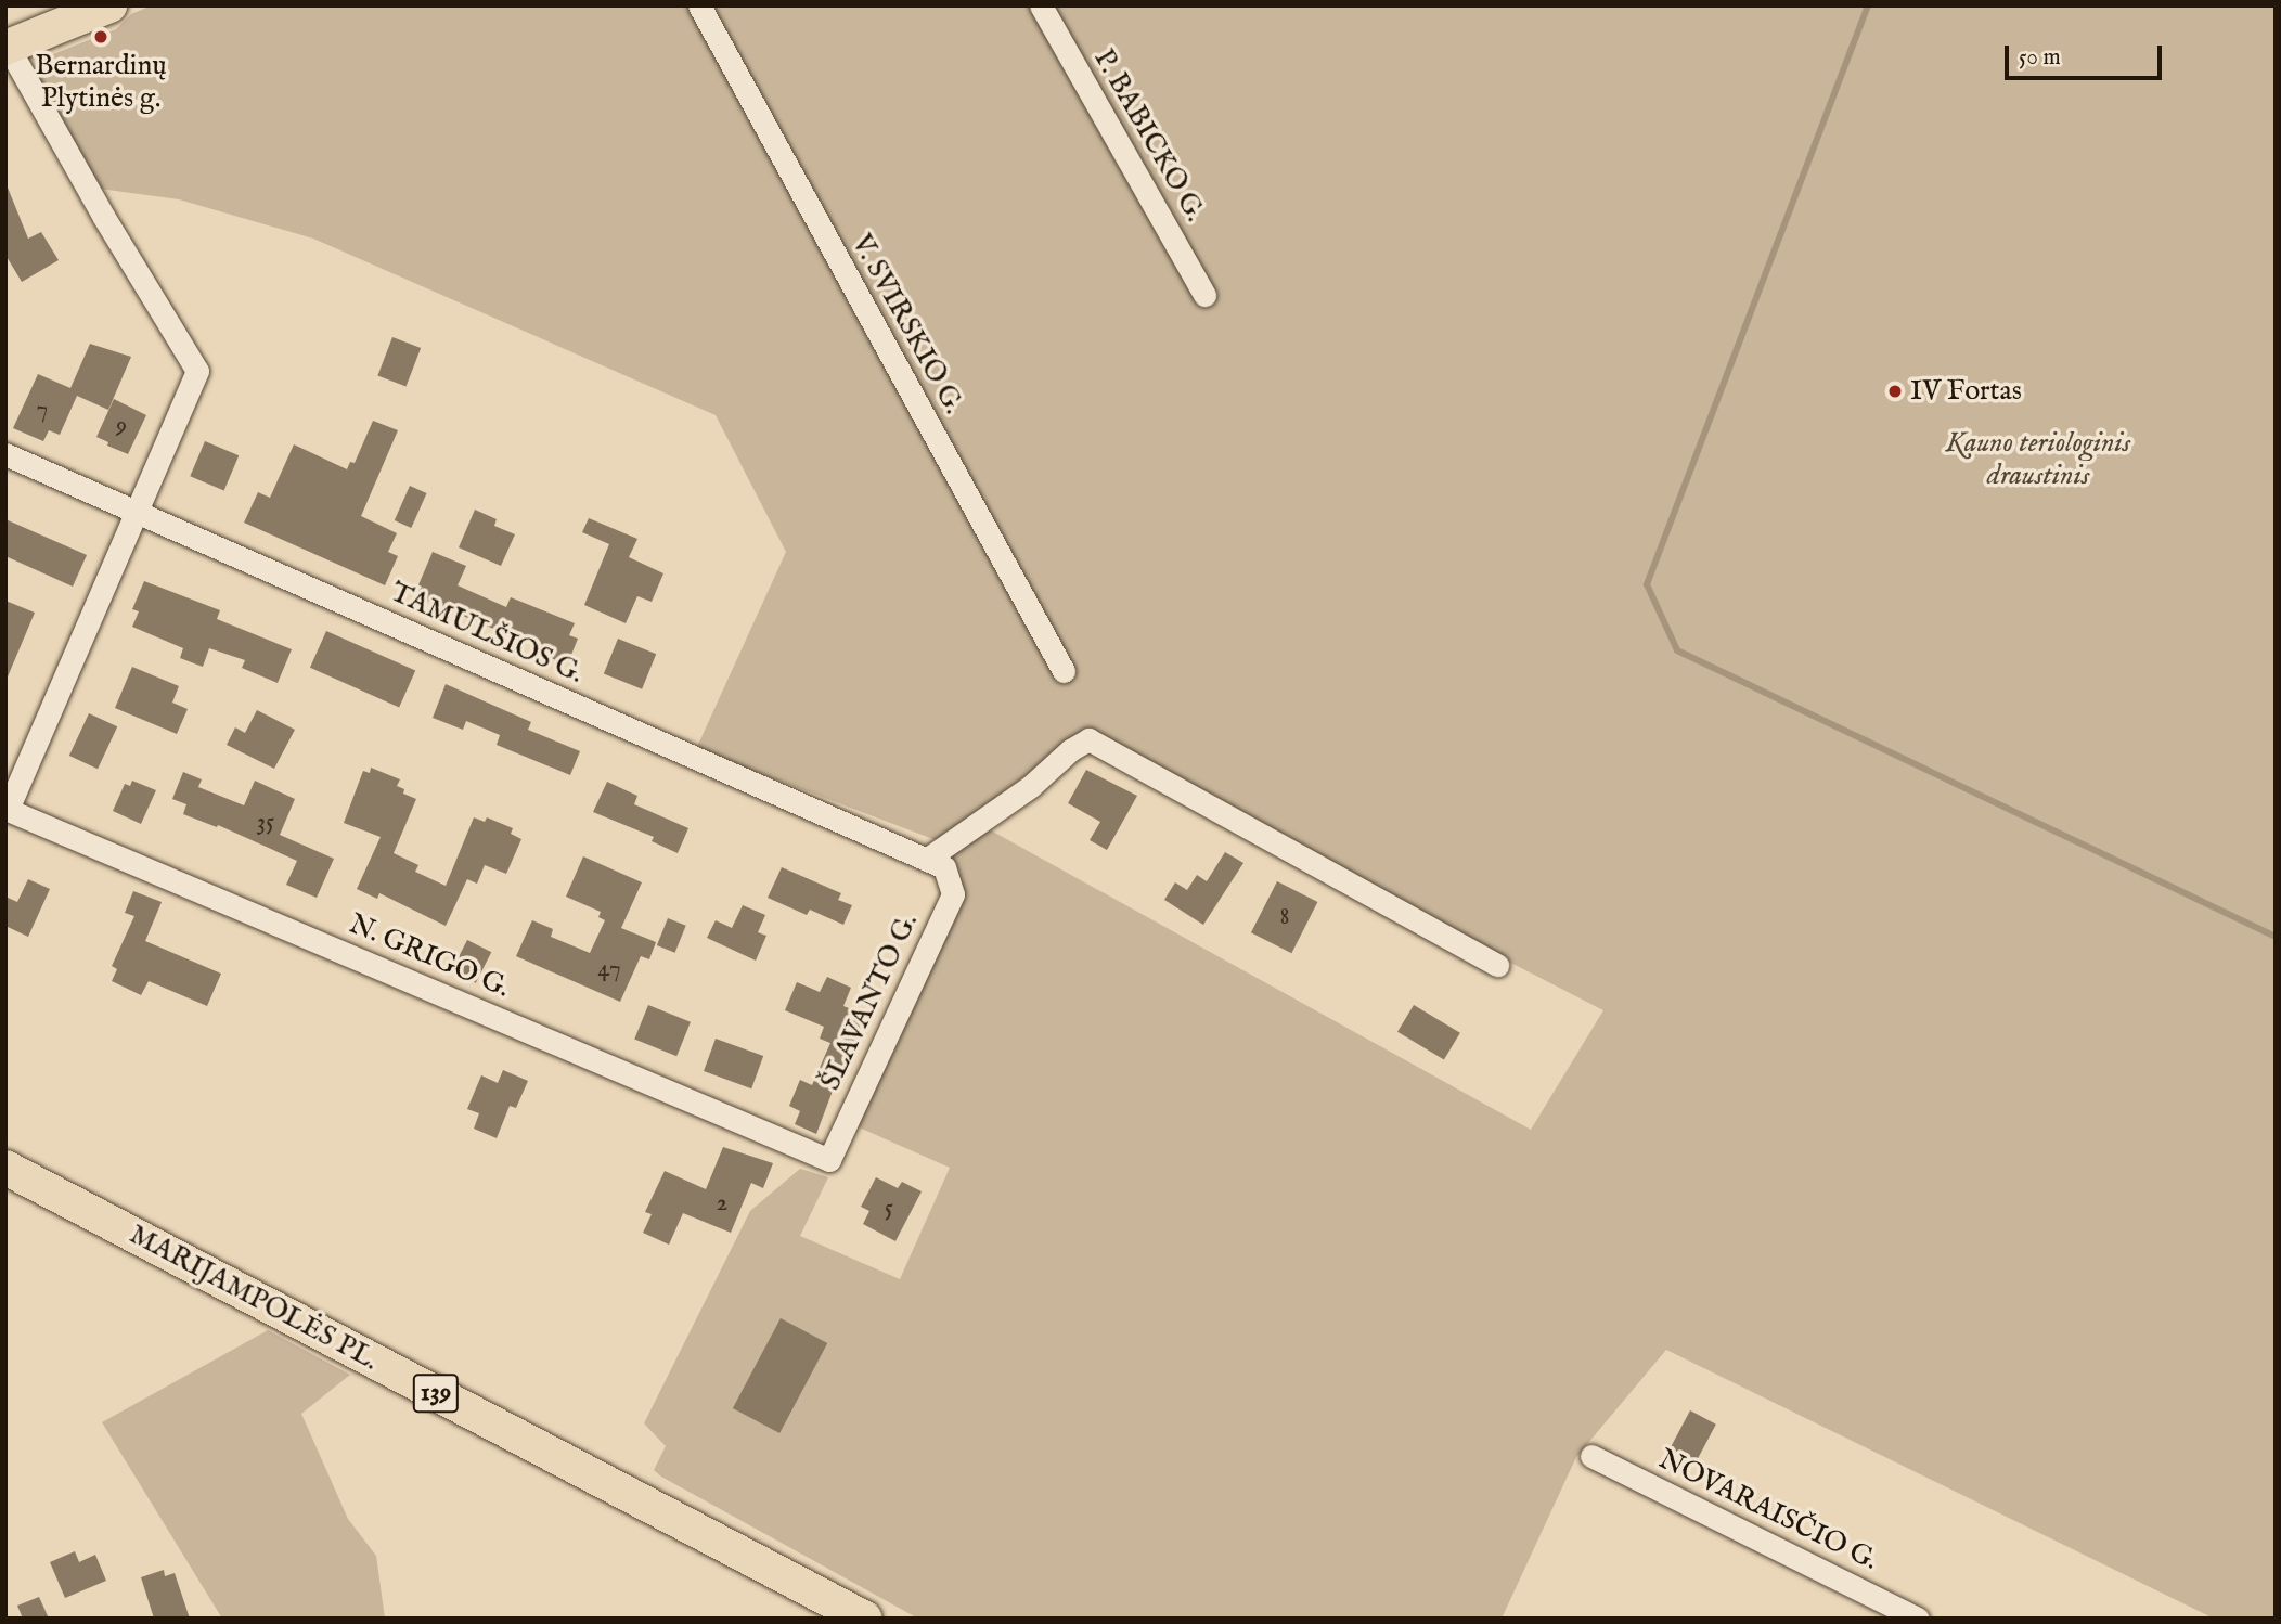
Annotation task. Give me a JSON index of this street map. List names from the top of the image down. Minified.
{"streets":{"main road":["MARIJAMPOLĖS PL.","139"],"street":["P. BABICKO G.","V. SVIRSKIO G.","TAMULŠIOS G.","N. GRIGO G.","ŠLAVANTO G.","NOVARAISČIO G."]},"crossings":[["TAMULŠIOS G.","ŠLAVANTO G."],["N. GRIGO G.","ŠLAVANTO G."]],"parks":["Kauno teriologinis draustinis"],"places":["Bernardinų Plytinės g.","IV Fortas"],"house_numbers":["7","9","35","8","47","2","5"],"scale_bar":"50 m"}
